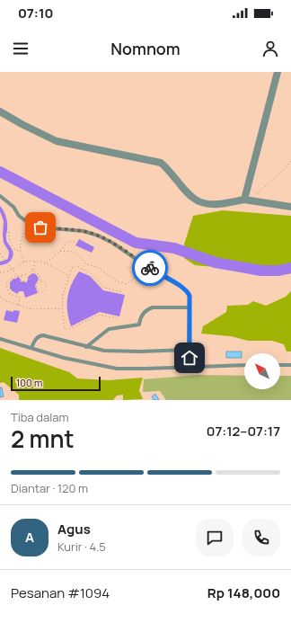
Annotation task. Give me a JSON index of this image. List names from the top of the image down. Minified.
{"scale_bar":"100 m","north":"top left","page":{"status":"07:10","header":"Nomnom","scale":"100 m","heading":["2 mnt","Tiba dalam","07:12–07:17"],"panel":["Agus","Kurir · 4.5","Pesanan #1094","Rp 148,000"],"bar":"Diantar · 120 m","round":"A"}}
